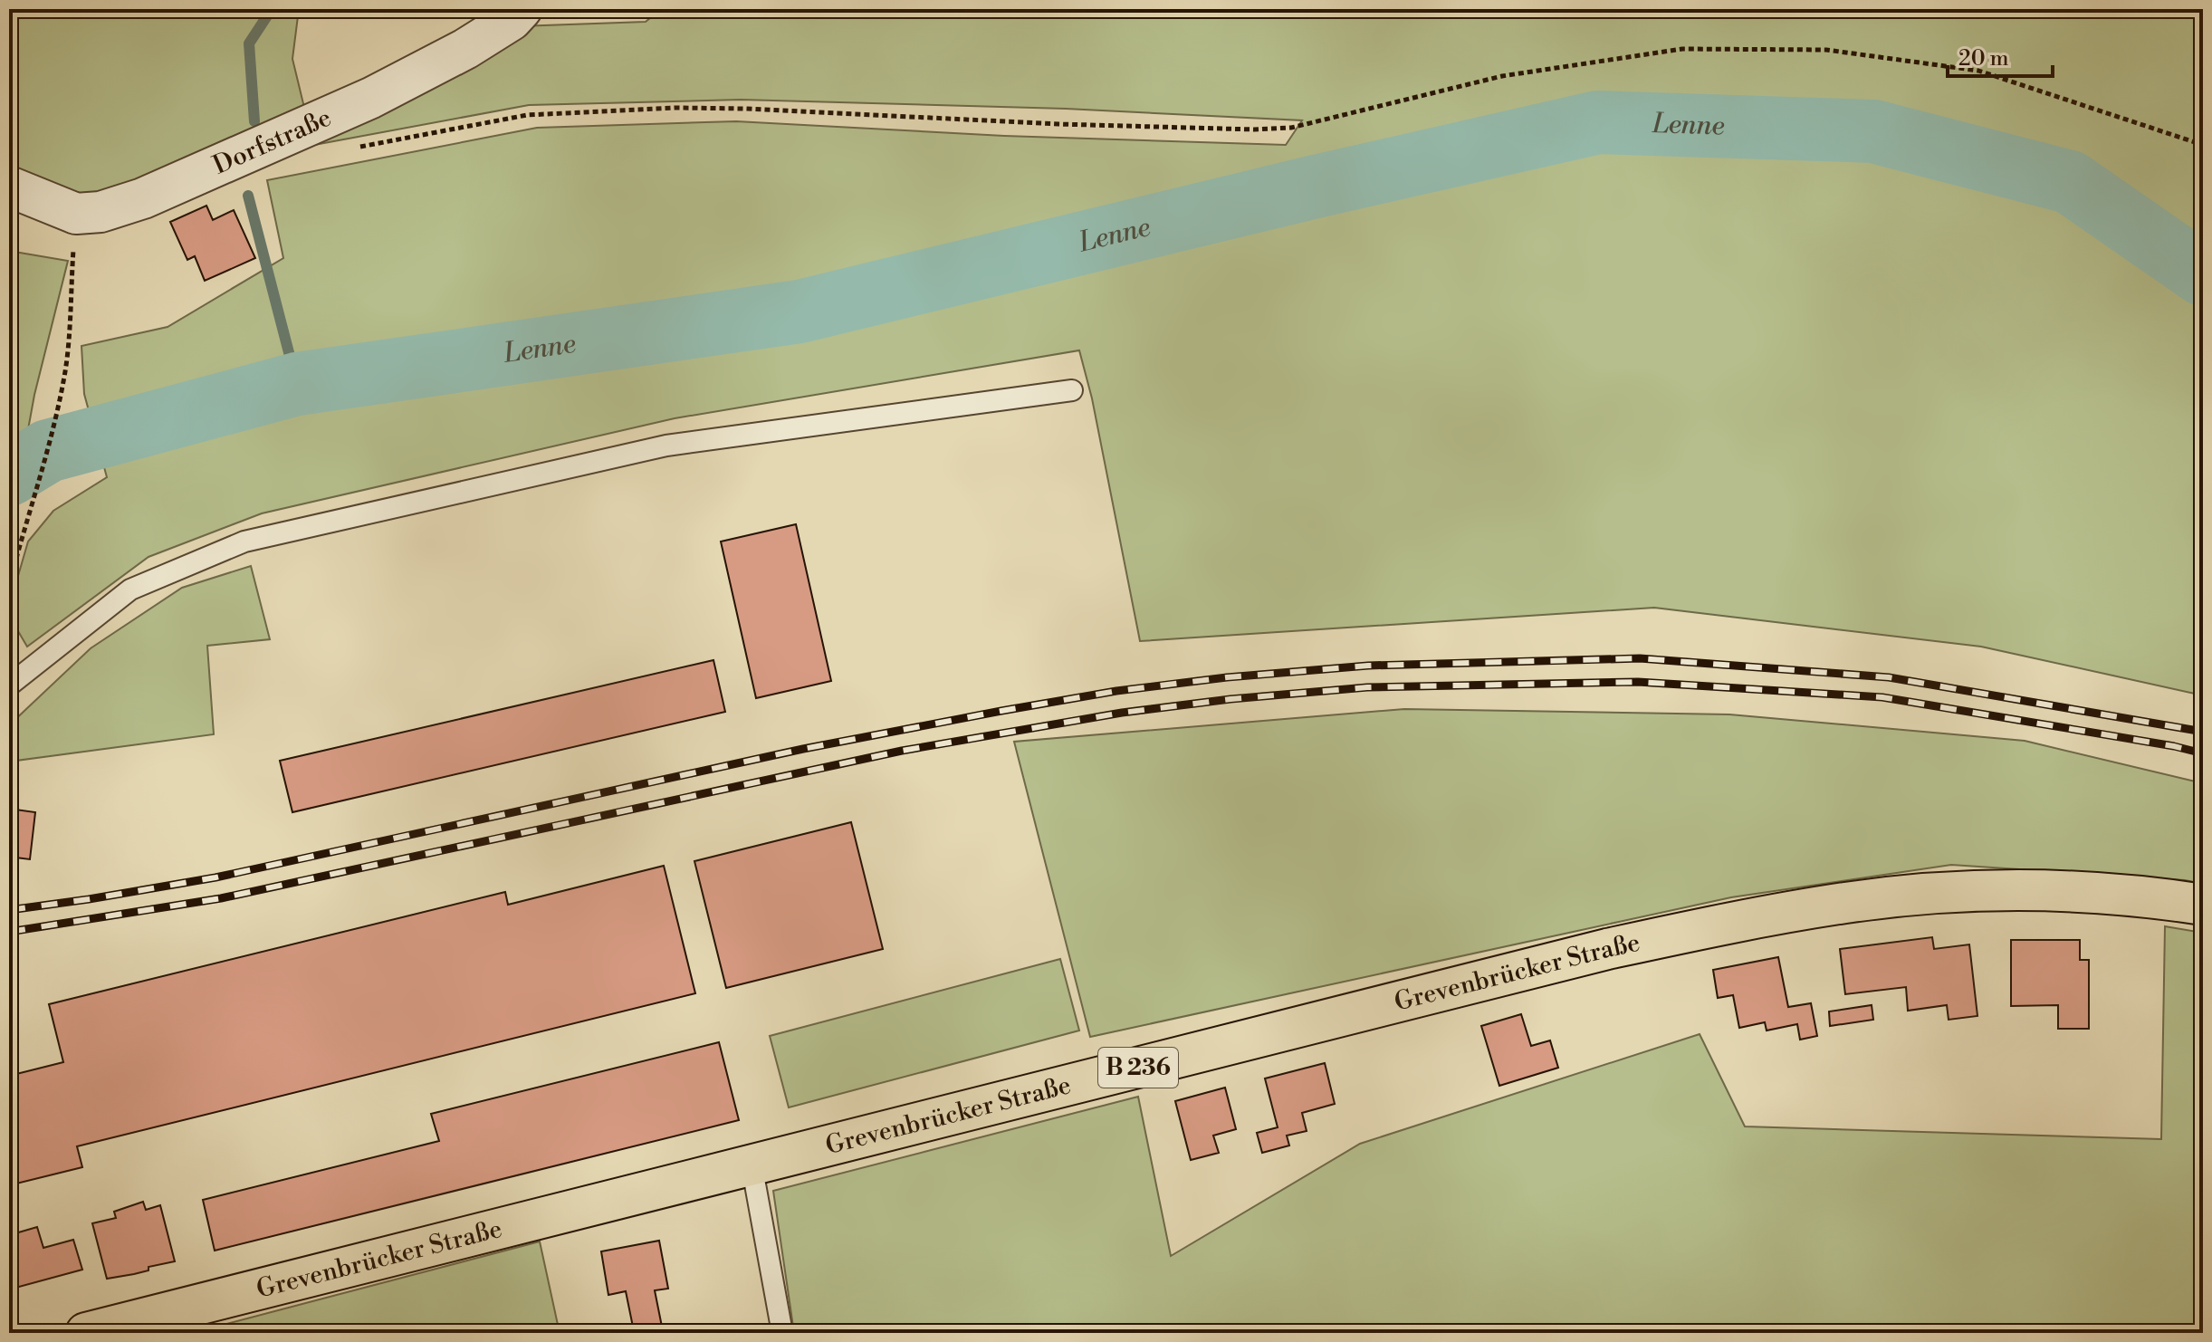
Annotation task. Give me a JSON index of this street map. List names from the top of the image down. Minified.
{"streets":{"main road":["Grevenbrücker Straße","B 236"],"street":["Dorfstraße"]},"water":["Lenne"],"scale_bar":"20 m"}
